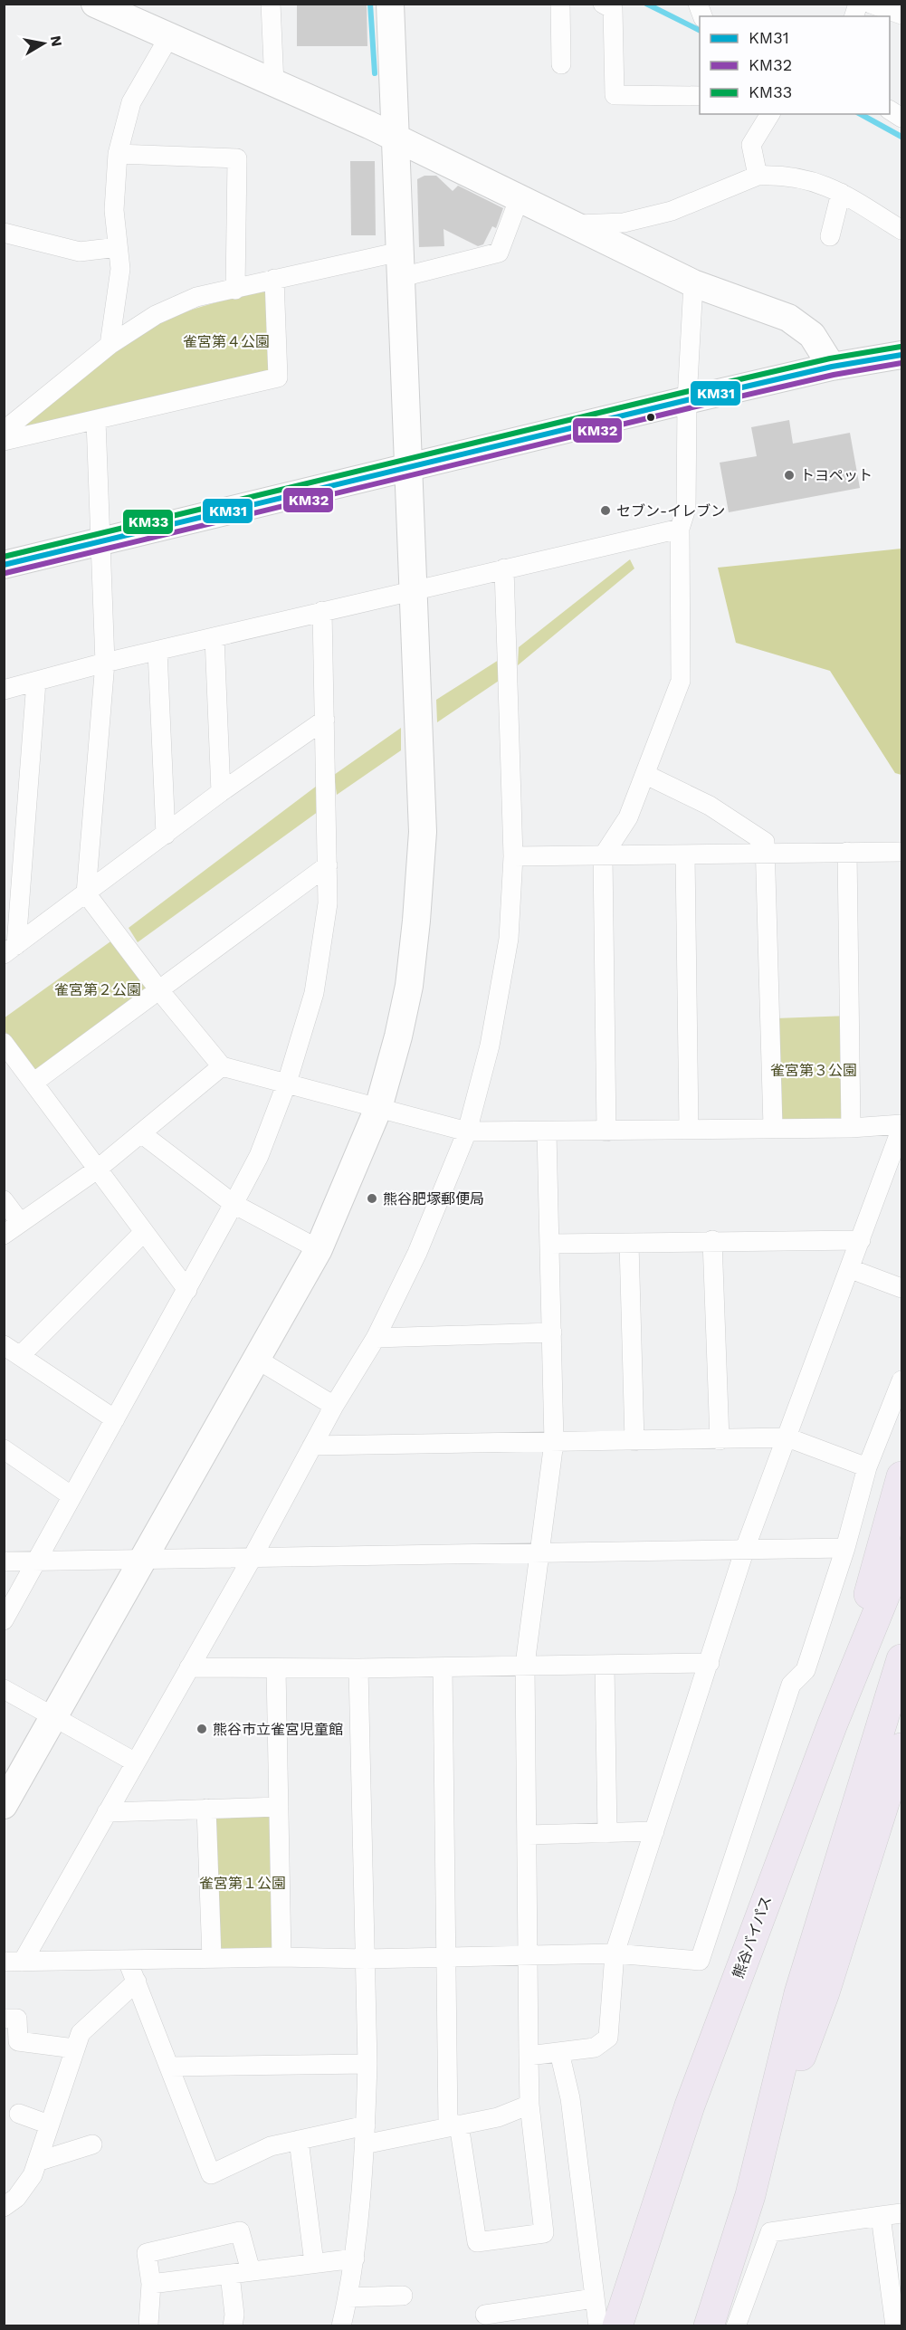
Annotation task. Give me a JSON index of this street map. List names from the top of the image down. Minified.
{"streets":{"highway":["熊谷バイパス"]},"parks":["雀宮第４公園","雀宮第２公園","雀宮第３公園","雀宮第１公園"],"places":["トヨペット","セブン-イレブン","熊谷肥塚郵便局","熊谷市立雀宮児童館"],"lines":["transit line KM33","transit line KM31","transit line KM32"],"legend":["KM31","KM32","KM33"],"north":"right"}
